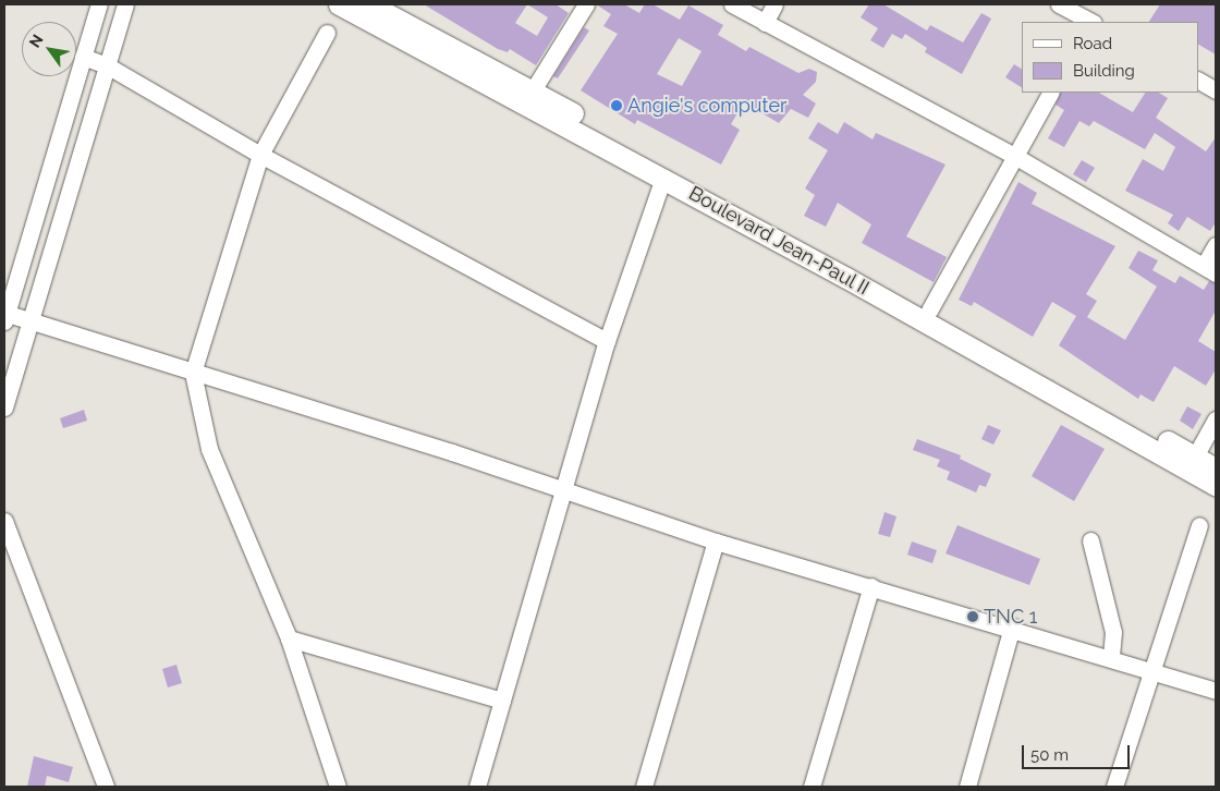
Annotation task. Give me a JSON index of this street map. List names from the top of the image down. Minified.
{"streets":{"main road":["Boulevard Jean-Paul II"]},"places":["Angie's computer","TNC 1"],"legend":["Road","Building"],"scale_bar":"50 m","north":"top left"}
